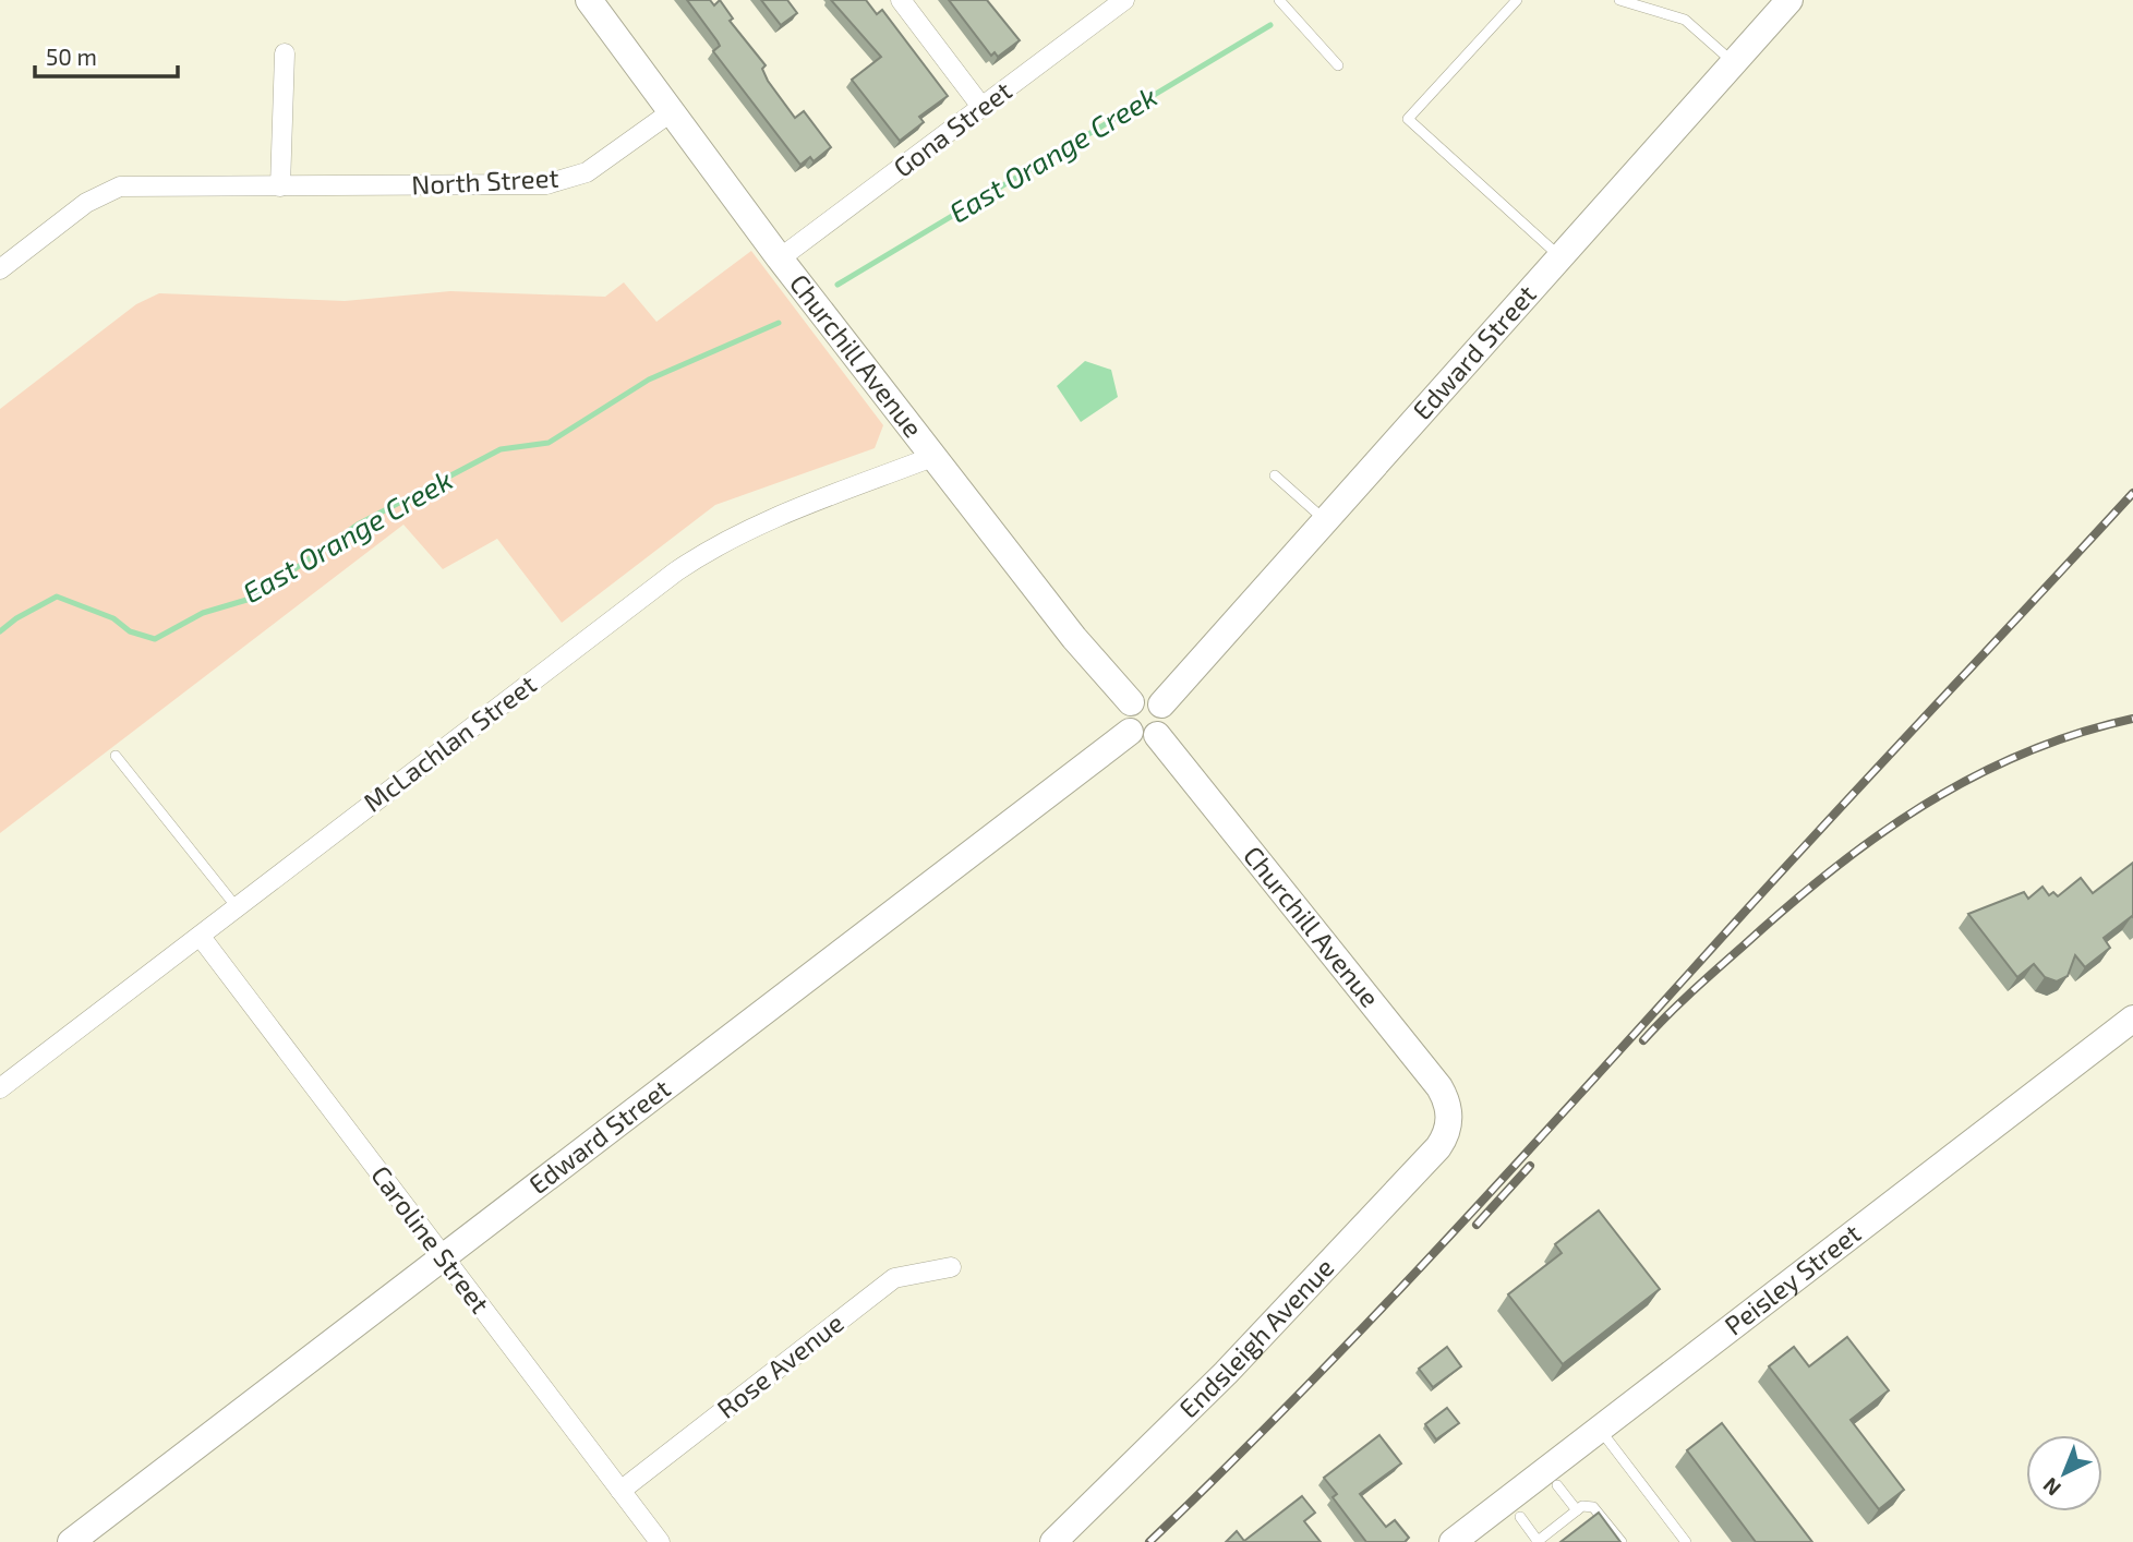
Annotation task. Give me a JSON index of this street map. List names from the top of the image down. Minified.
{"streets":{"street":["Gona Street","North Street","Edward Street","Churchill Avenue","McLachlan Street","Caroline Street","Peisley Street","Endsleigh Avenue","Rose Avenue"]},"crossings":[["Gona Street","Churchill Avenue"],["North Street","Churchill Avenue"],["Edward Street","Churchill Avenue"],["Edward Street","Caroline Street"],["Churchill Avenue","McLachlan Street"],["Churchill Avenue","Endsleigh Avenue"],["McLachlan Street","Caroline Street"],["Caroline Street","Rose Avenue"]],"water":["East Orange Creek"],"scale_bar":"50 m","north":"bottom left"}
